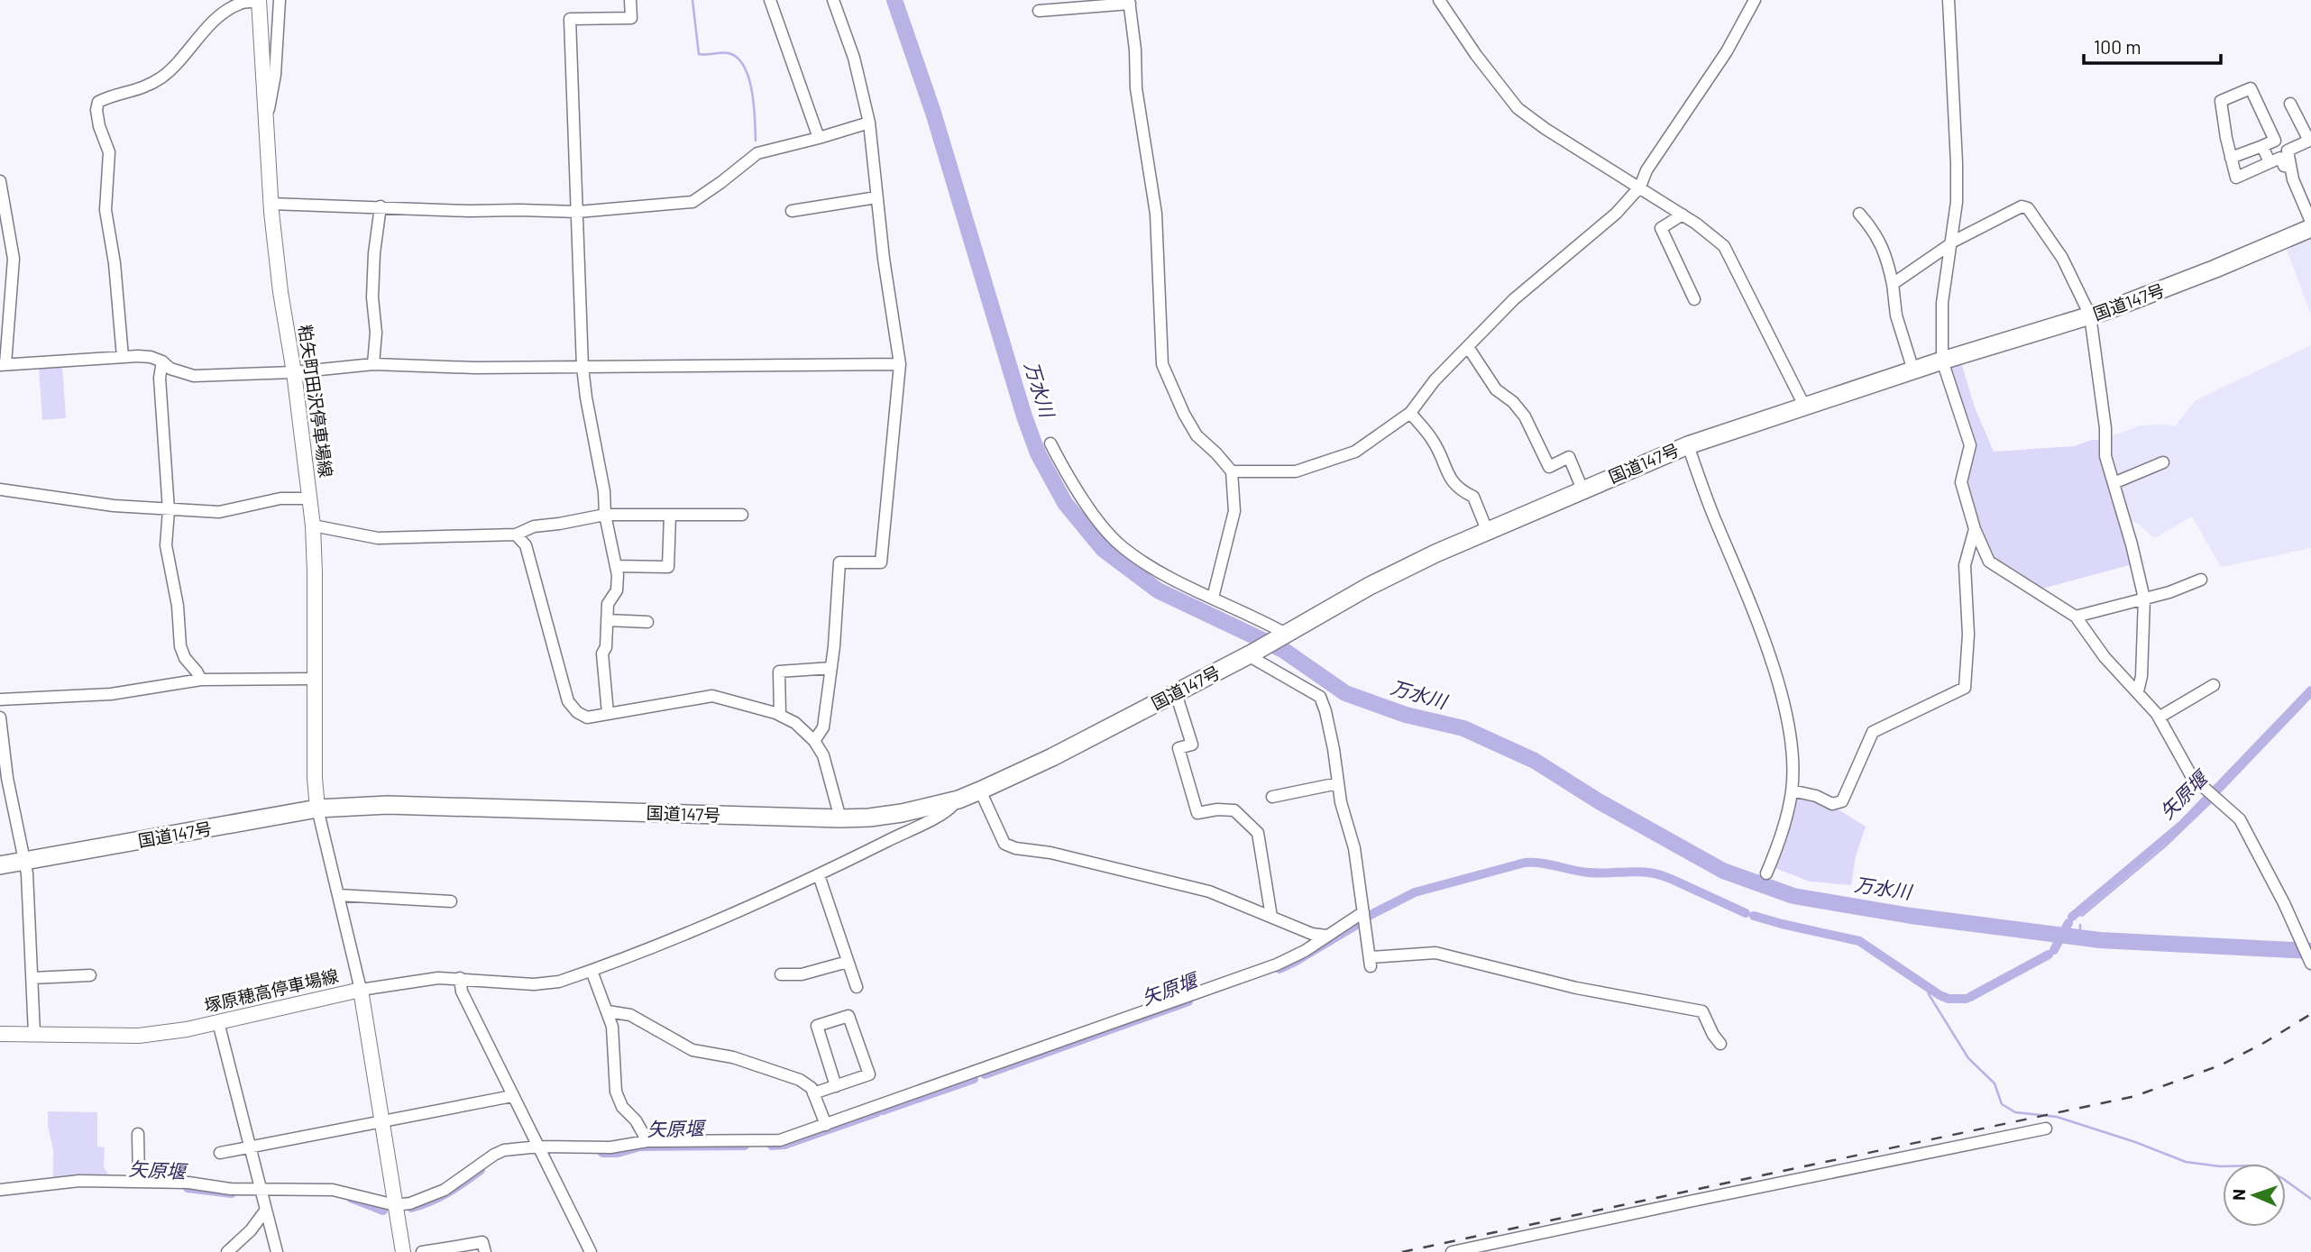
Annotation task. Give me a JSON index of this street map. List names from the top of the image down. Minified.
{"streets":{"highway":["国道147号"],"main road":["粕矢町田沢停車場線","塚原穂高停車場線"]},"crossings":[["国道147号","粕矢町田沢停車場線"]],"water":["万水川","矢原堰"],"scale_bar":"100 m","north":"left"}
